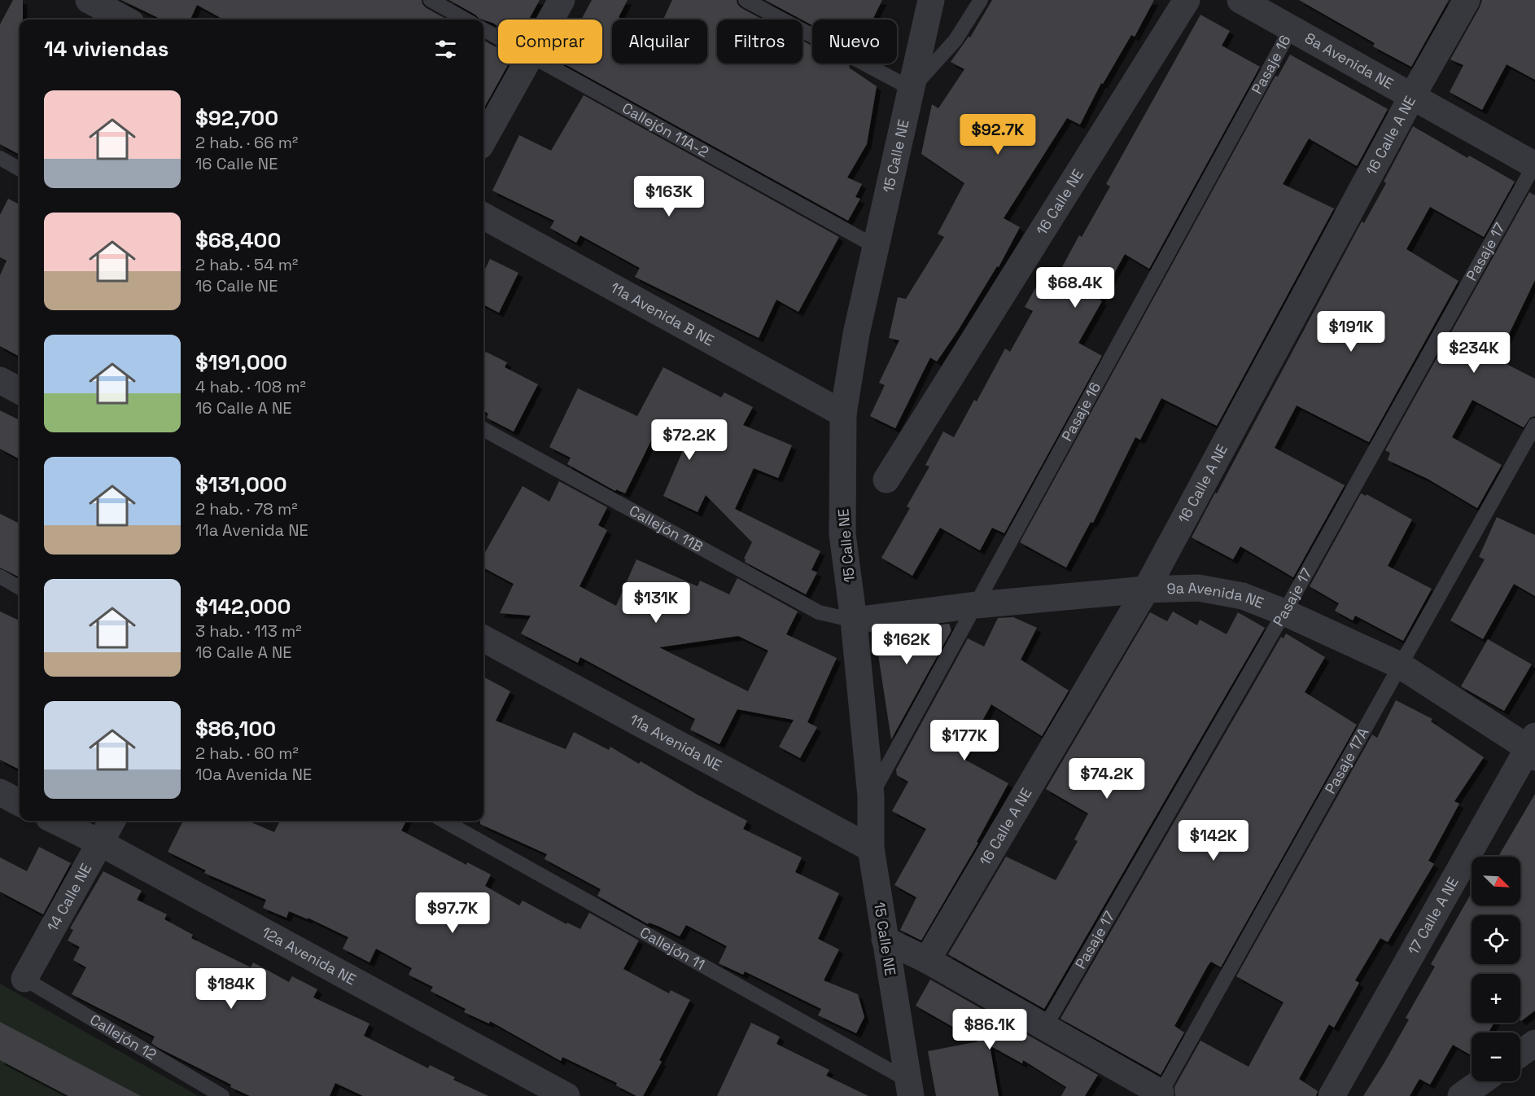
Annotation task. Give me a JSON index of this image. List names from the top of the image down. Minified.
{"streets":{"street":["8a Avenida NE","16 Calle A NE","15 Calle NE","16 Calle NE","11a Avenida B NE","9a Avenida NE","11a Avenida NE","14 Calle NE","17 Calle A NE","12a Avenida NE"],"lane":["Pasaje 16","Callejón 11A-2","Pasaje 17","Callejón 11B","Pasaje 17A","Callejón 11","Callejón 12"]},"crossings":[["8a Avenida NE","Pasaje 16"],["8a Avenida NE","16 Calle A NE"],["8a Avenida NE","Pasaje 17"],["Pasaje 16","15 Calle NE"],["Pasaje 16","9a Avenida NE"],["Callejón 11A-2","15 Calle NE"],["16 Calle A NE","9a Avenida NE"],["15 Calle NE","11a Avenida B NE"],["15 Calle NE","Callejón 11B"],["15 Calle NE","9a Avenida NE"],["15 Calle NE","11a Avenida NE"],["15 Calle NE","Callejón 11"],["Pasaje 17","9a Avenida NE"],["Callejón 11B","9a Avenida NE"],["9a Avenida NE","Pasaje 17A"],["9a Avenida NE","17 Calle A NE"],["14 Calle NE","12a Avenida NE"],["14 Calle NE","Callejón 12"]],"north":"bottom right","page":{"chip":["Comprar","Alquilar","Filtros","Nuevo"],"heading":"14 viviendas","list":[{"name":"$92,700","note":"2 hab. · 66 m² · 16 Calle NE"},{"name":"$68,400","note":"2 hab. · 54 m² · 16 Calle NE"},{"name":"$191,000","note":"4 hab. · 108 m² · 16 Calle A NE"},{"name":"$131,000","note":"2 hab. · 78 m² · 11a Avenida NE"},{"name":"$142,000","note":"3 hab. · 113 m² · 16 Calle A NE"},{"name":"$86,100","note":"2 hab. · 60 m² · 10a Avenida NE"}],"price":["$92.7K","$163K","$68.4K","$191K","$234K","$72.2K","$131K","$162K","$177K","$74.2K","$142K","$97.7K","$184K","$86.1K"],"map_buttons":["+","−"]}}
